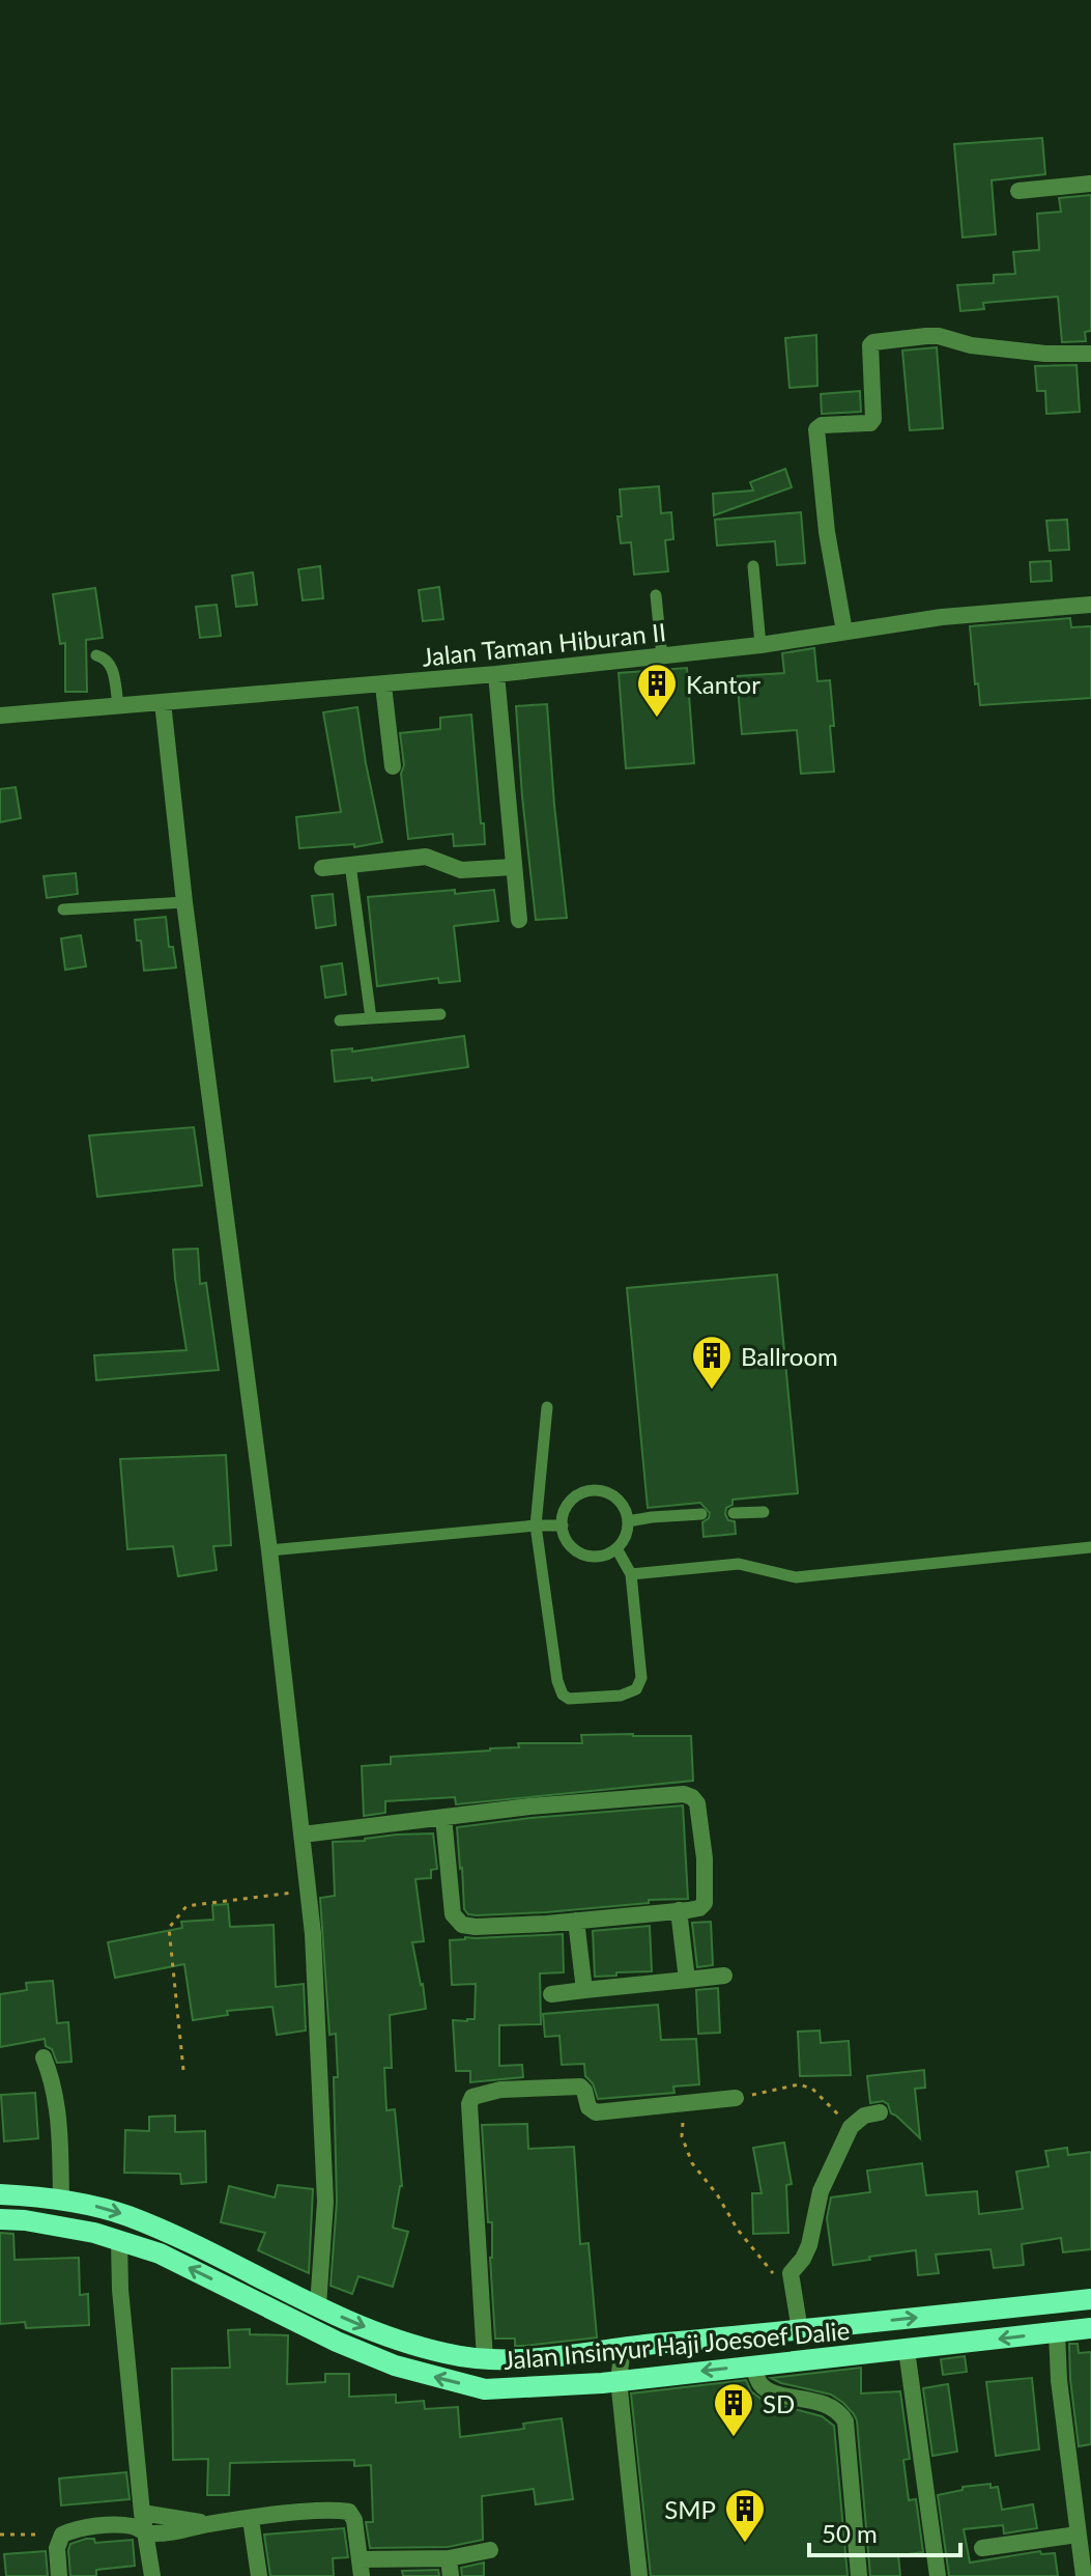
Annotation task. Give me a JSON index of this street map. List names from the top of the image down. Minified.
{"streets":{"main road":["Jalan Insinyur Haji Joesoef Dalie"],"street":["Jalan Taman Hiburan II"]},"places":{"building":["Kantor","Ballroom","SD","SMP"]},"scale_bar":"50 m"}
